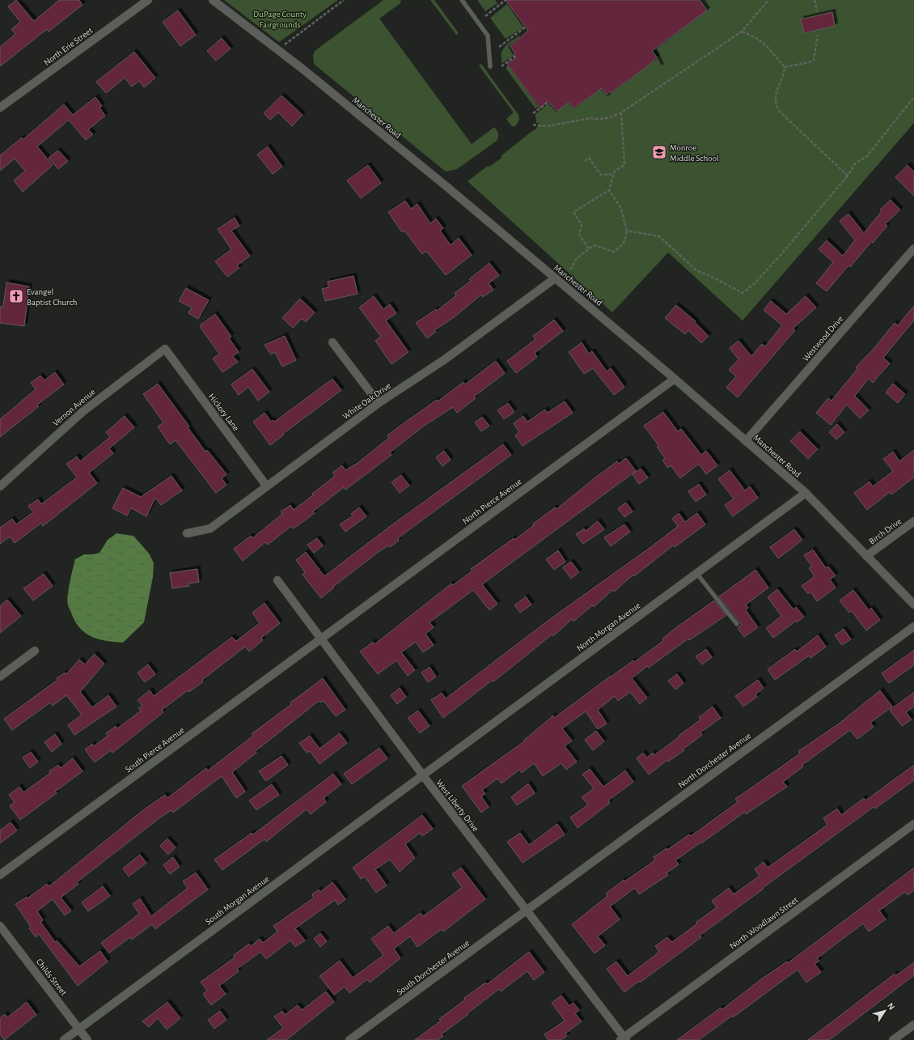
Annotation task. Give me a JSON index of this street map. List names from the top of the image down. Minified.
{"streets":{"street":["North Erie Street","Manchester Road","Westwood Drive","White Oak Drive","Vernon Avenue","Hickory Lane","North Pierce Avenue","Birch Drive","North Morgan Avenue","South Pierce Avenue","North Dorchester Avenue","West Liberty Drive","South Morgan Avenue","North Woodlawn Street","South Dorchester Avenue","Childs Street"]},"crossings":[["Manchester Road","Westwood Drive"],["Manchester Road","White Oak Drive"],["Manchester Road","North Pierce Avenue"],["Manchester Road","Birch Drive"],["Manchester Road","North Morgan Avenue"],["White Oak Drive","Hickory Lane"],["Vernon Avenue","Hickory Lane"],["North Pierce Avenue","South Pierce Avenue"],["North Pierce Avenue","West Liberty Drive"],["North Morgan Avenue","West Liberty Drive"],["North Morgan Avenue","South Morgan Avenue"],["South Pierce Avenue","West Liberty Drive"],["North Dorchester Avenue","West Liberty Drive"],["North Dorchester Avenue","South Dorchester Avenue"],["West Liberty Drive","South Morgan Avenue"],["West Liberty Drive","North Woodlawn Street"],["West Liberty Drive","South Dorchester Avenue"],["South Morgan Avenue","Childs Street"]],"parks":["DuPage County Fairgrounds"],"places":{"school or university":["Monroe Middle School"],"church":["Evangel Baptist Church"]},"north":"top right"}
